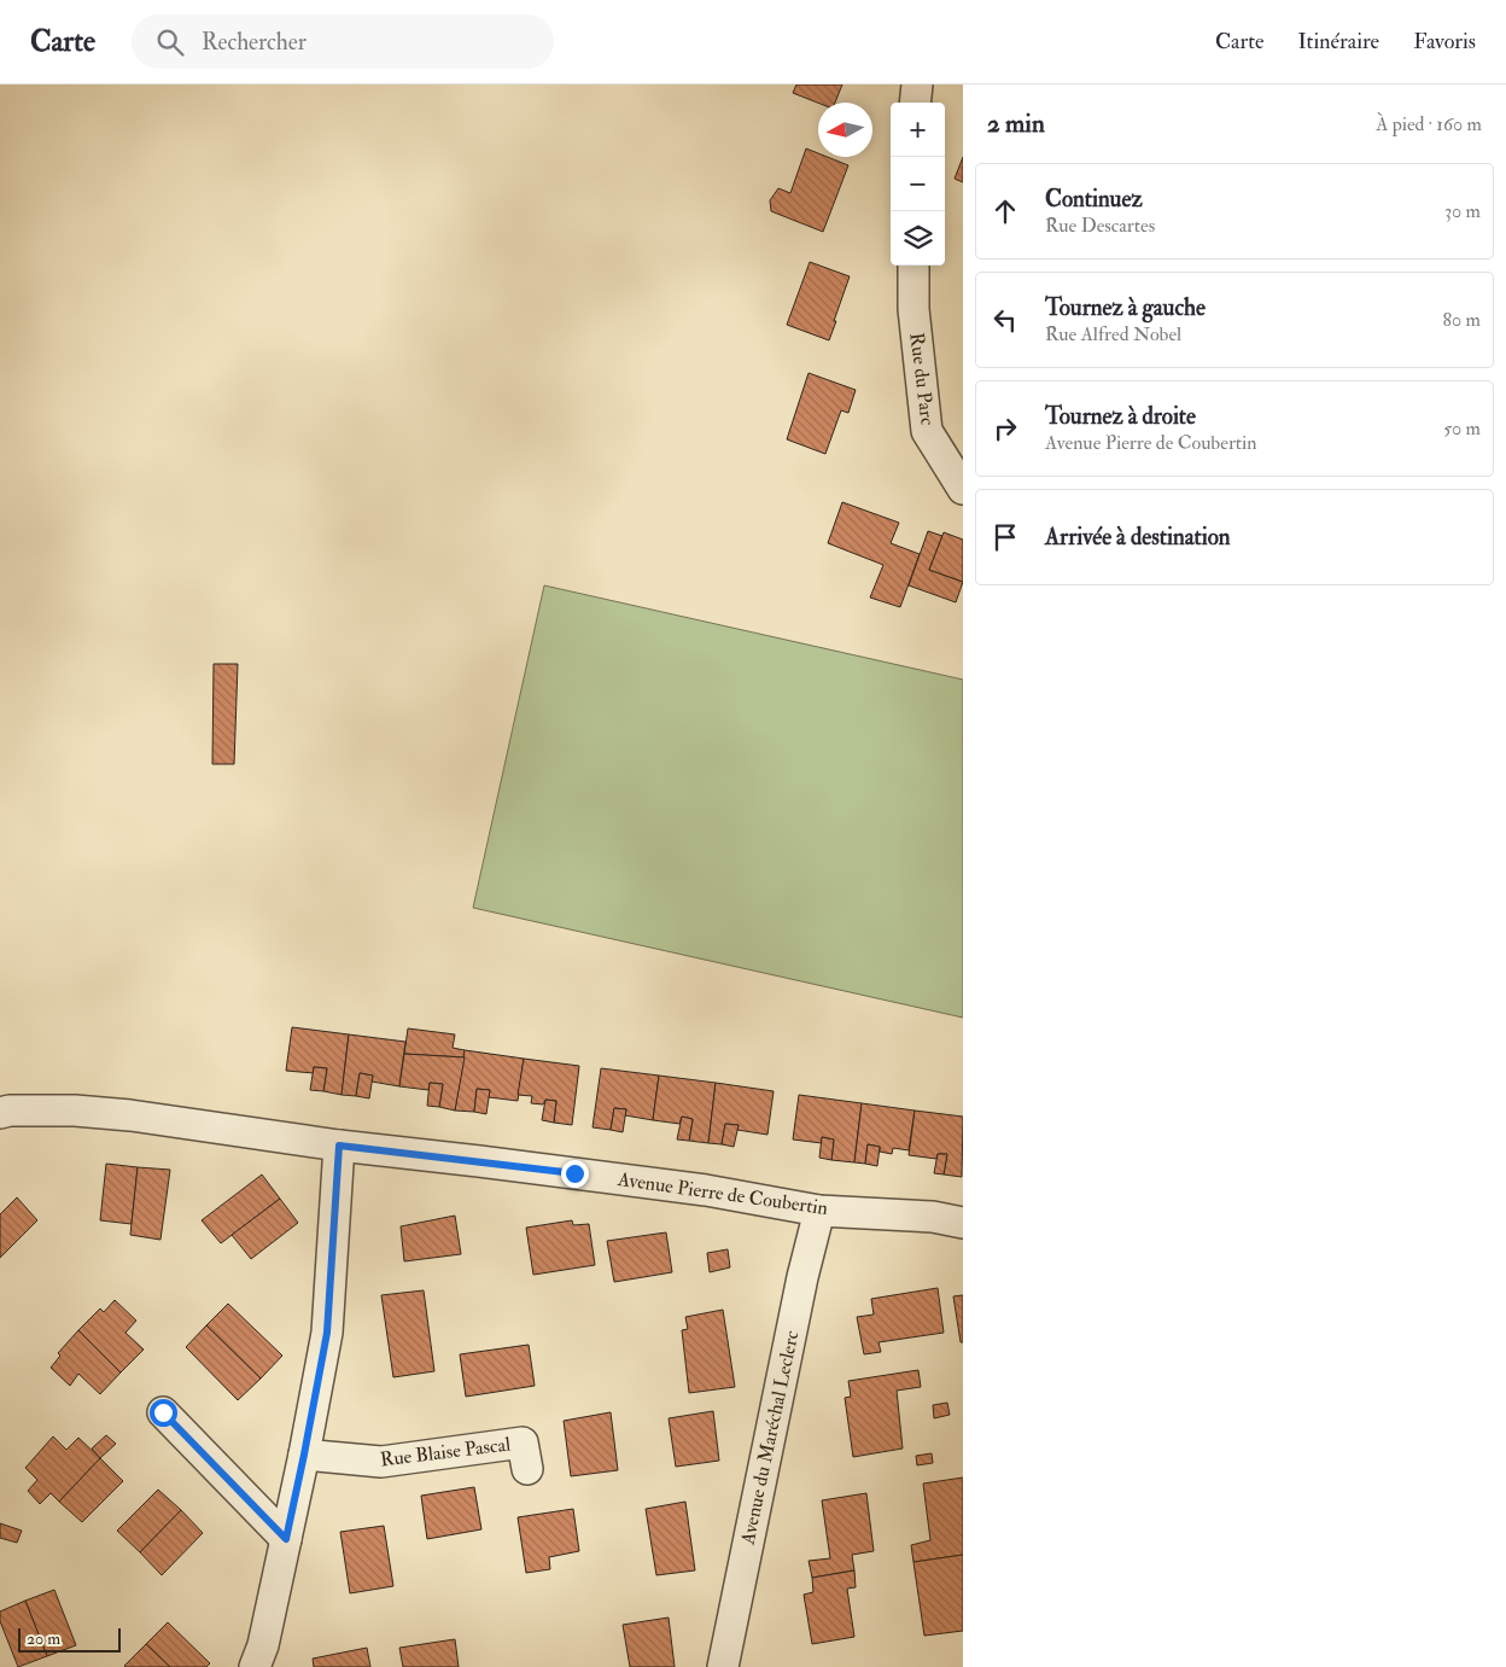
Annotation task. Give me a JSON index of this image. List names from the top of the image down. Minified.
{"streets":{"street":["Rue du Parc","Avenue Pierre de Coubertin","Avenue du Maréchal Leclerc","Rue Blaise Pascal"]},"crossings":[["Avenue Pierre de Coubertin","Avenue du Maréchal Leclerc"]],"scale_bar":"20 m","north":"left","page":{"header":"Carte","search":"Rechercher","nav":["Carte","Itinéraire","Favoris"],"heading":["2 min","À pied · 160 m"],"map_buttons":["+","−"],"list":[["Continuez","Rue Descartes","30 m"],["Tournez à gauche","Rue Alfred Nobel","80 m"],["Tournez à droite","Avenue Pierre de Coubertin","50 m"],"Arrivée à destination"],"scale":"20 m"}}
